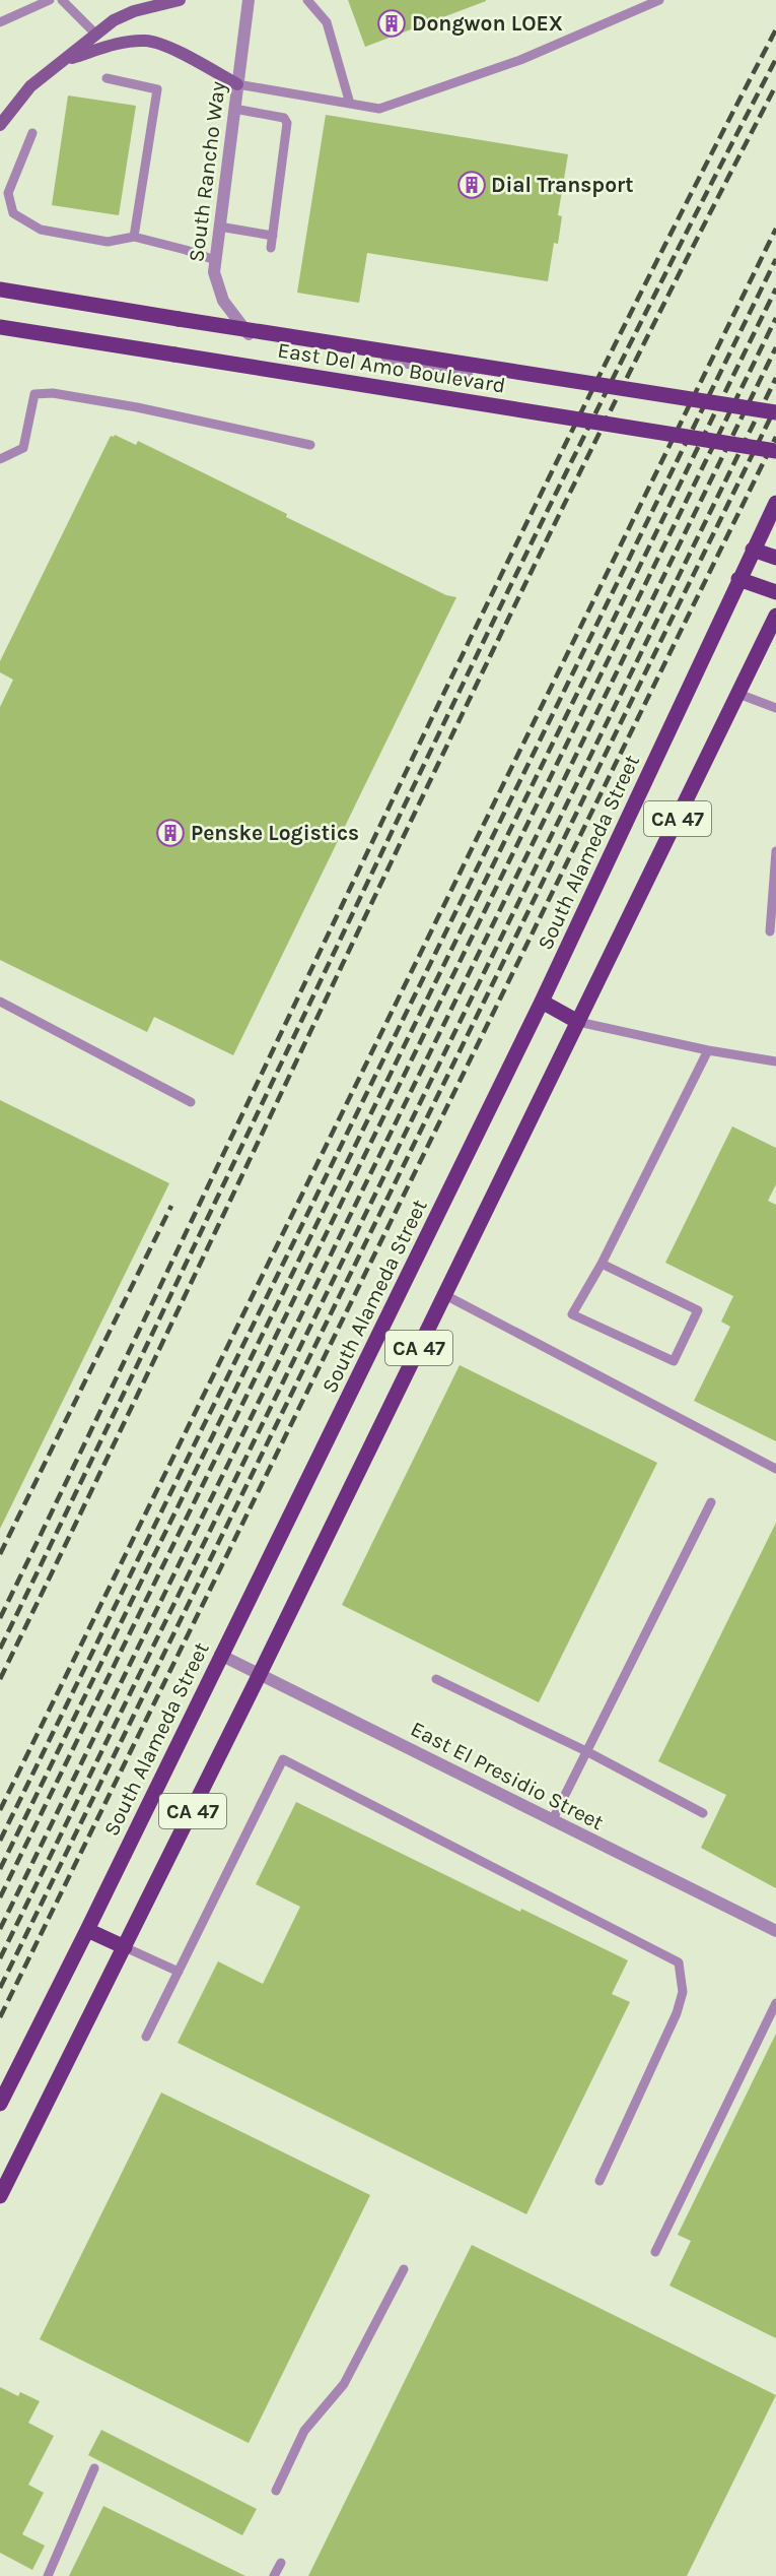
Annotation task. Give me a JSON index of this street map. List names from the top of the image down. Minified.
{"streets":{"main road":["East Del Amo Boulevard","CA 47","South Alameda Street"],"street":["South Rancho Way","East El Presidio Street"]},"crossings":[["CA 47","East El Presidio Street"],["South Alameda Street","East El Presidio Street"]],"places":{"building":["Dongwon LOEX","Dial Transport","Penske Logistics"]}}
